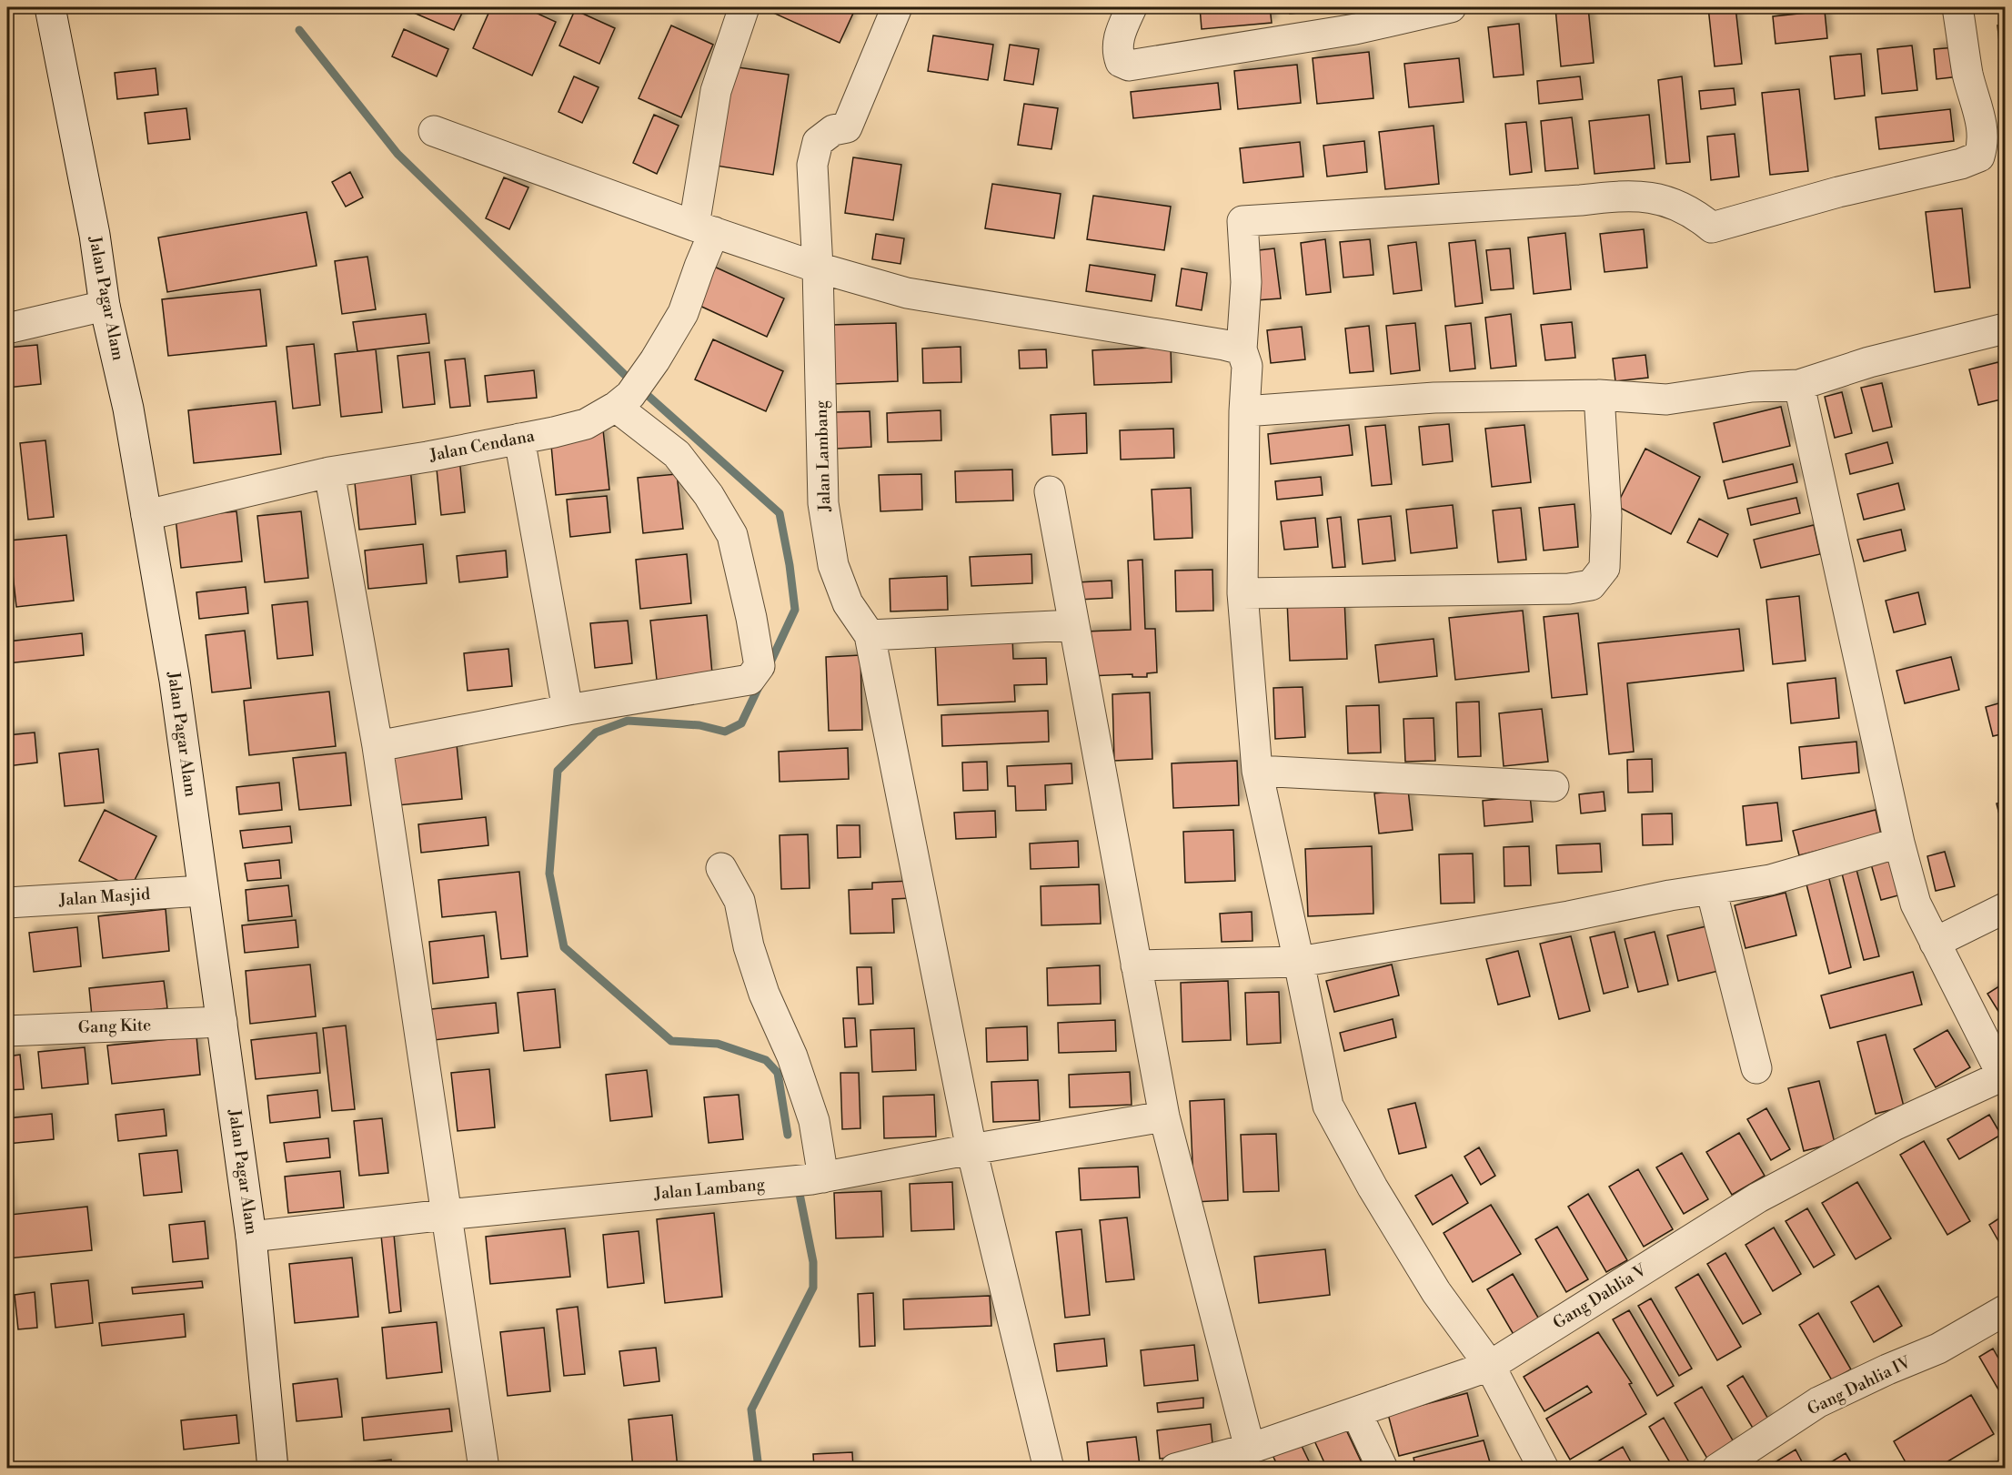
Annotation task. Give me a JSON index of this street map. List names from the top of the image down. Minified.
{"streets":{"street":["Jalan Pagar Alam","Jalan Cendana","Jalan Lambang","Jalan Masjid","Gang Kite","Gang Dahlia V","Gang Dahlia IV"]},"crossings":[["Jalan Pagar Alam","Jalan Cendana"],["Jalan Pagar Alam","Jalan Lambang"],["Jalan Pagar Alam","Jalan Masjid"],["Jalan Pagar Alam","Gang Kite"]]}
